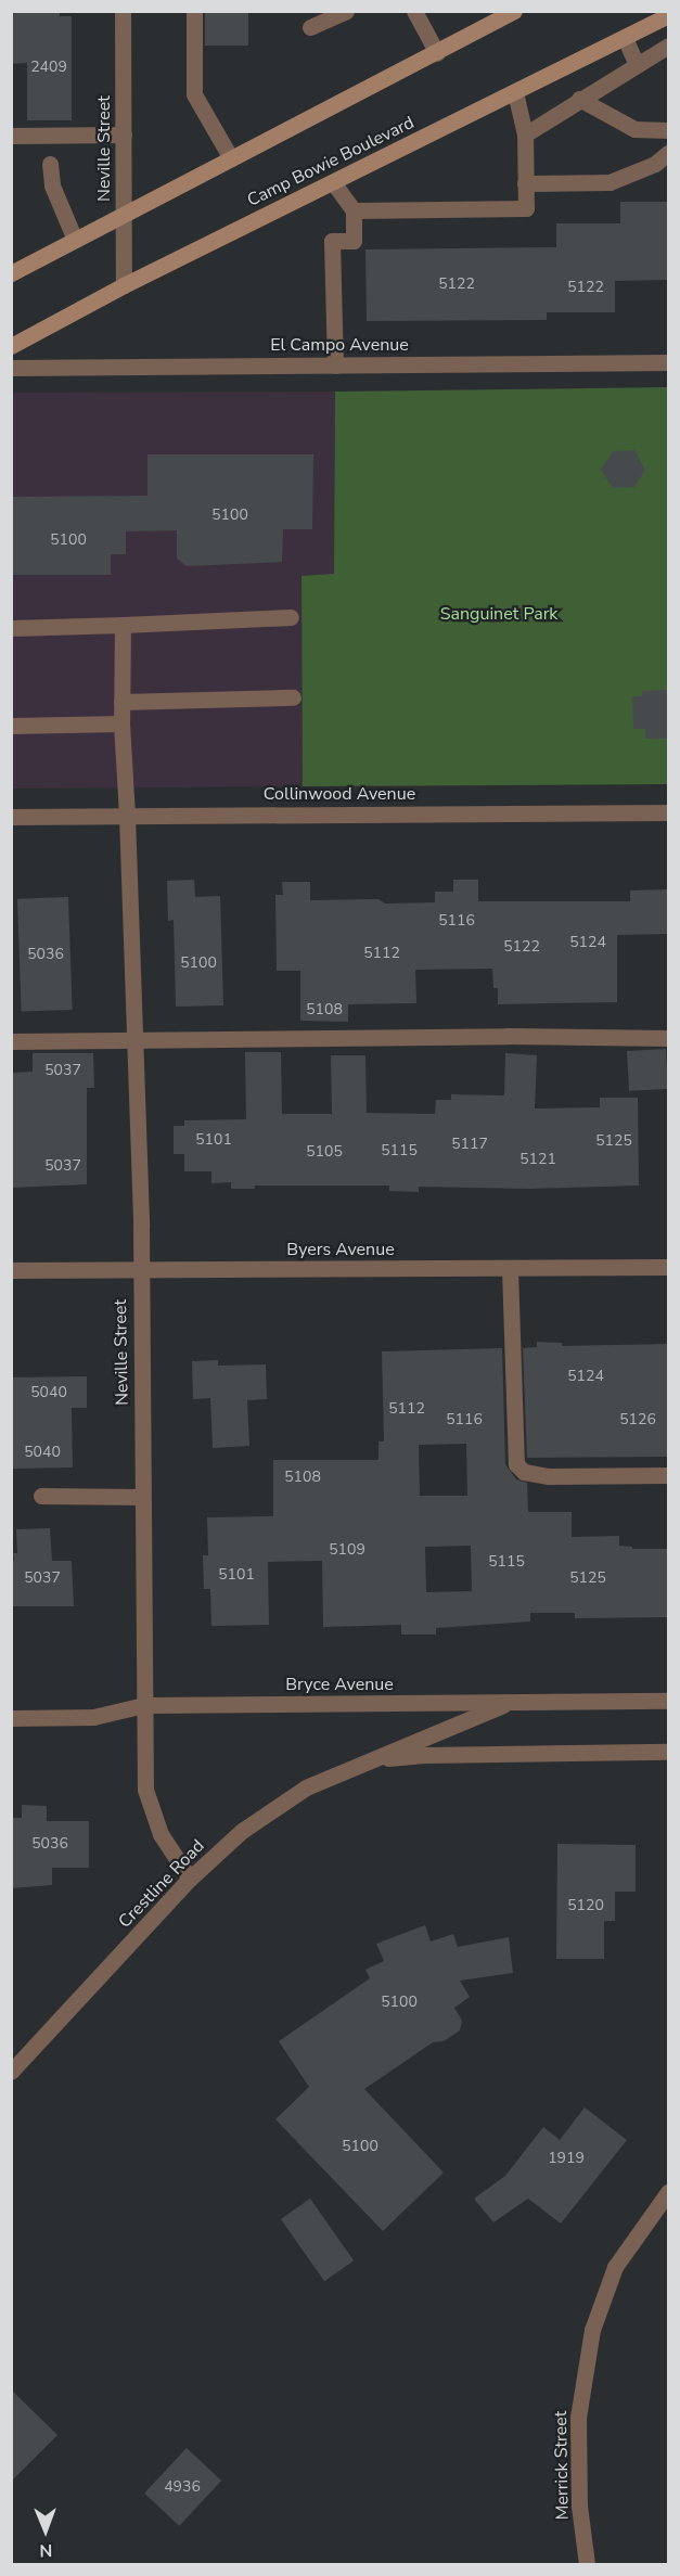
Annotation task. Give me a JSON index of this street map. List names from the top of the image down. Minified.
{"streets":{"main road":["Camp Bowie Boulevard"],"street":["Neville Street","El Campo Avenue","Collinwood Avenue","Byers Avenue","Bryce Avenue","Crestline Road","Merrick Street"]},"crossings":[["Neville Street","Camp Bowie Boulevard"],["Neville Street","Collinwood Avenue"],["Neville Street","Byers Avenue"],["Neville Street","Bryce Avenue"],["Neville Street","Crestline Road"],["Bryce Avenue","Crestline Road"]],"parks":["Sanguinet Park"],"house_numbers":["2409","5122","5122","5100","5100","5116","5124","5122","5112","5036","5100","5108","5037","5101","5125","5117","5115","5105","5121","5037","5124","5040","5112","5116","5126","5040","5108","5109","5115","5101","5037","5125","5036","5120","5100","5100","1919","4936"],"north":"bottom"}
